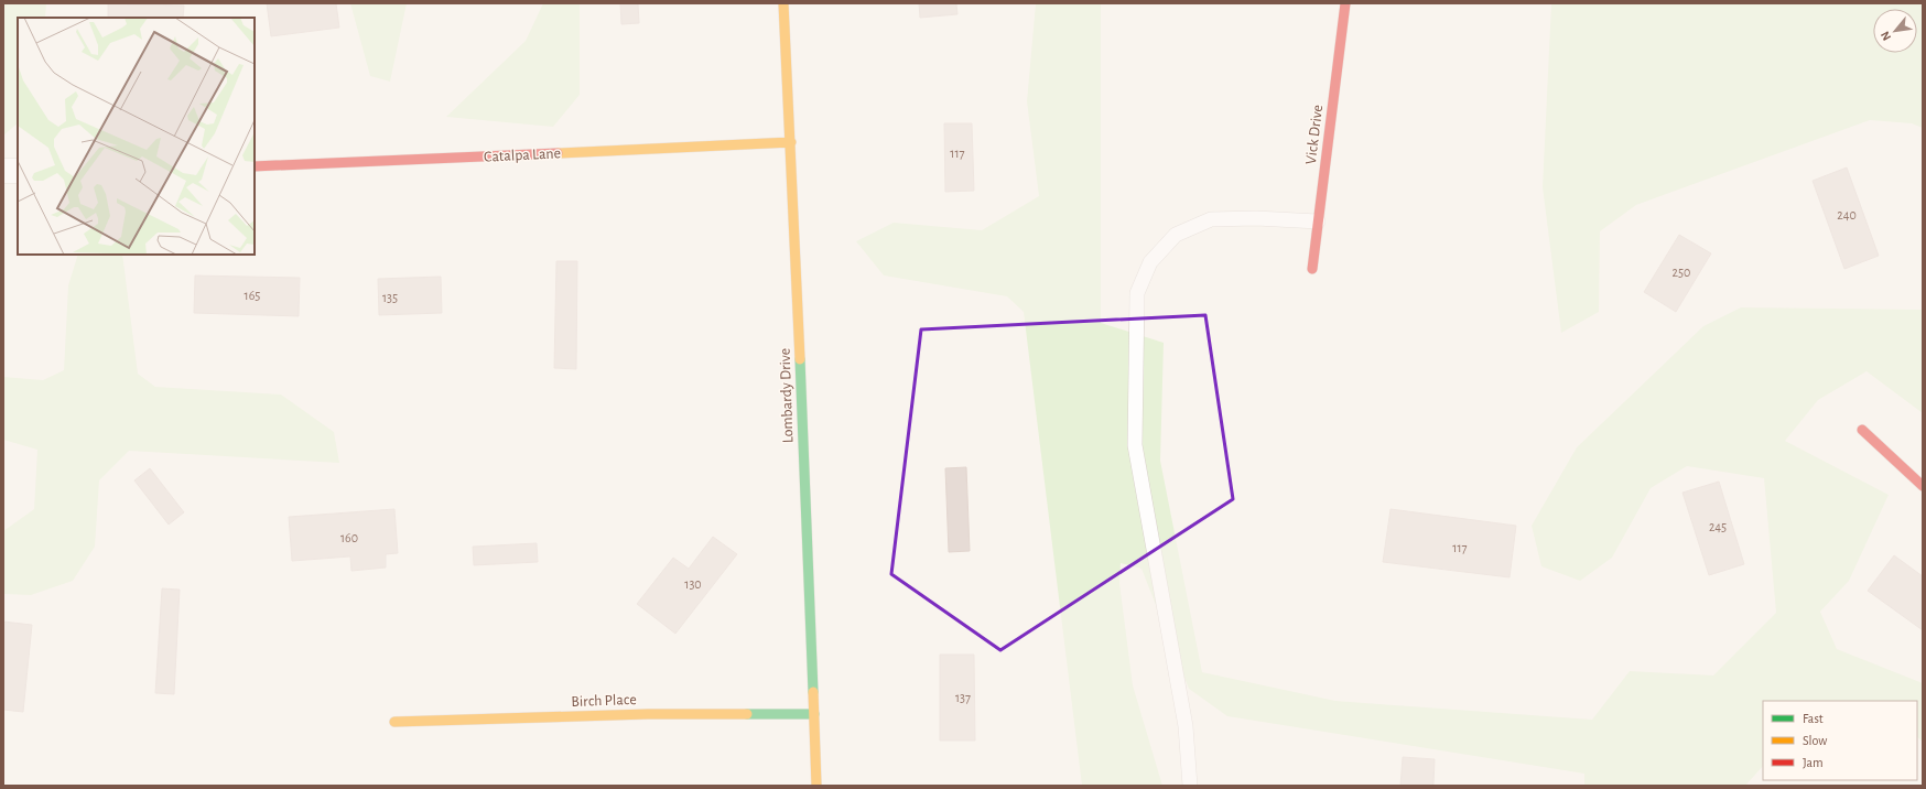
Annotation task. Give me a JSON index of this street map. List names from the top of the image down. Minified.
{"streets":{"street":["Vick Drive","Catalpa Lane","Lombardy Drive","Birch Place"]},"crossings":[["Catalpa Lane","Lombardy Drive"],["Lombardy Drive","Birch Place"]],"house_numbers":["117","240","250","165","135","245","160","117","130","137"],"legend":["Fast","Slow","Jam"],"north":"bottom left"}
